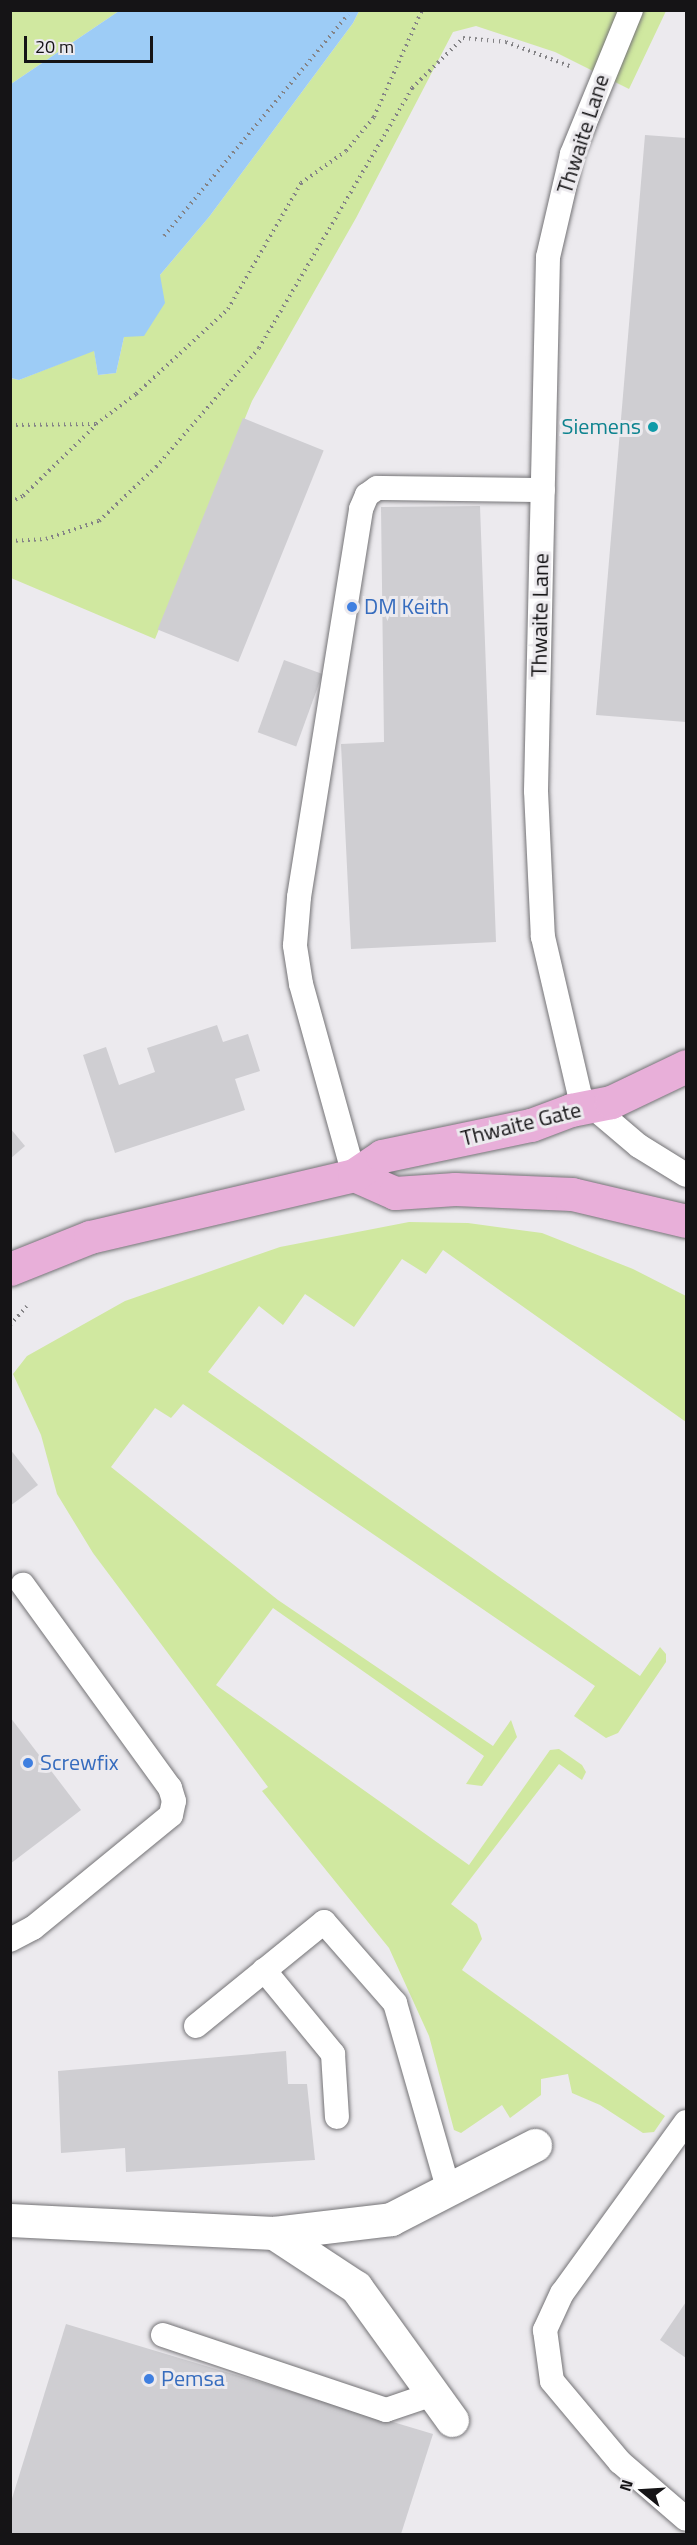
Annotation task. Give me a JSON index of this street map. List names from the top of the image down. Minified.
{"streets":{"main road":["Thwaite Gate"],"lane":["Thwaite Lane"]},"crossings":[["Thwaite Lane","Thwaite Gate"]],"places":["Siemens","DM Keith","Screwfix","Pemsa"],"scale_bar":"20 m","north":"left"}
